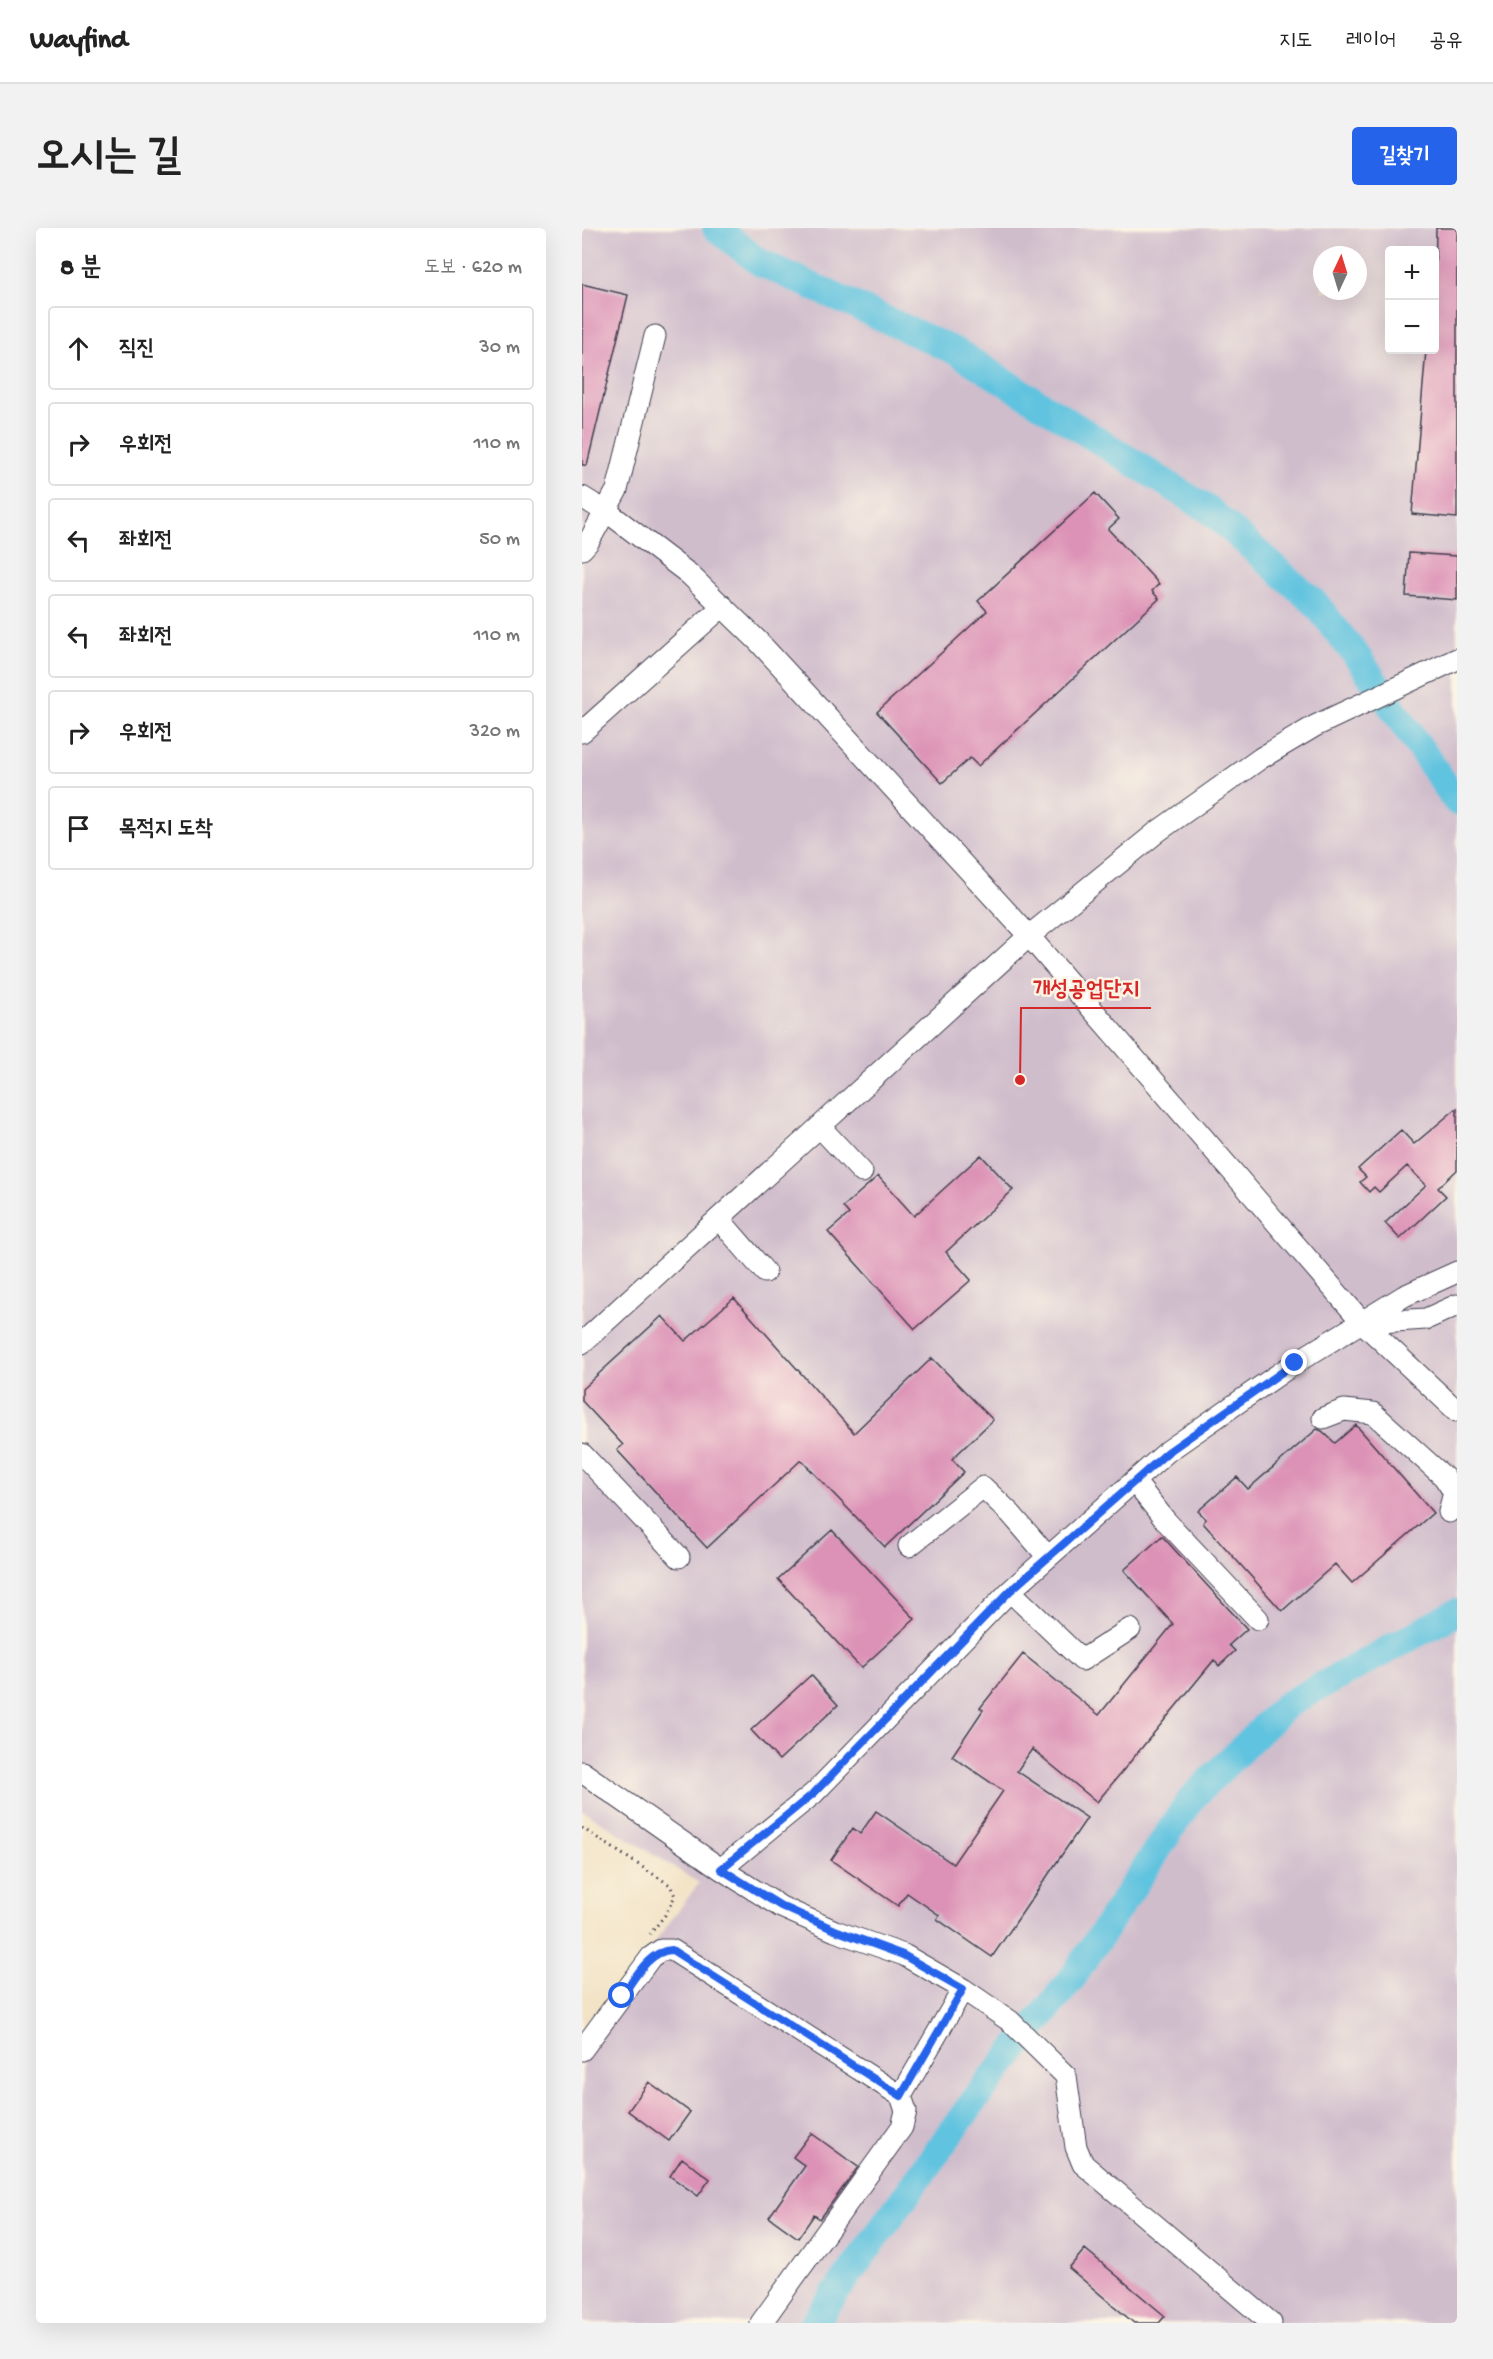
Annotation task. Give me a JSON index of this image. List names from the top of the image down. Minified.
{"places":["개성공업단지"],"north":"top","page":{"header":"Wayfind","nav":["지도","레이어","공유"],"buttons":"길찾기","title":"오시는 길","heading":["8 분","도보 · 620 m"],"map_buttons":["+","−"],"list":[["직진","30 m"],["우회전","110 m"],["좌회전","50 m"],["좌회전","110 m"],["우회전","320 m"],"목적지 도착"]}}
